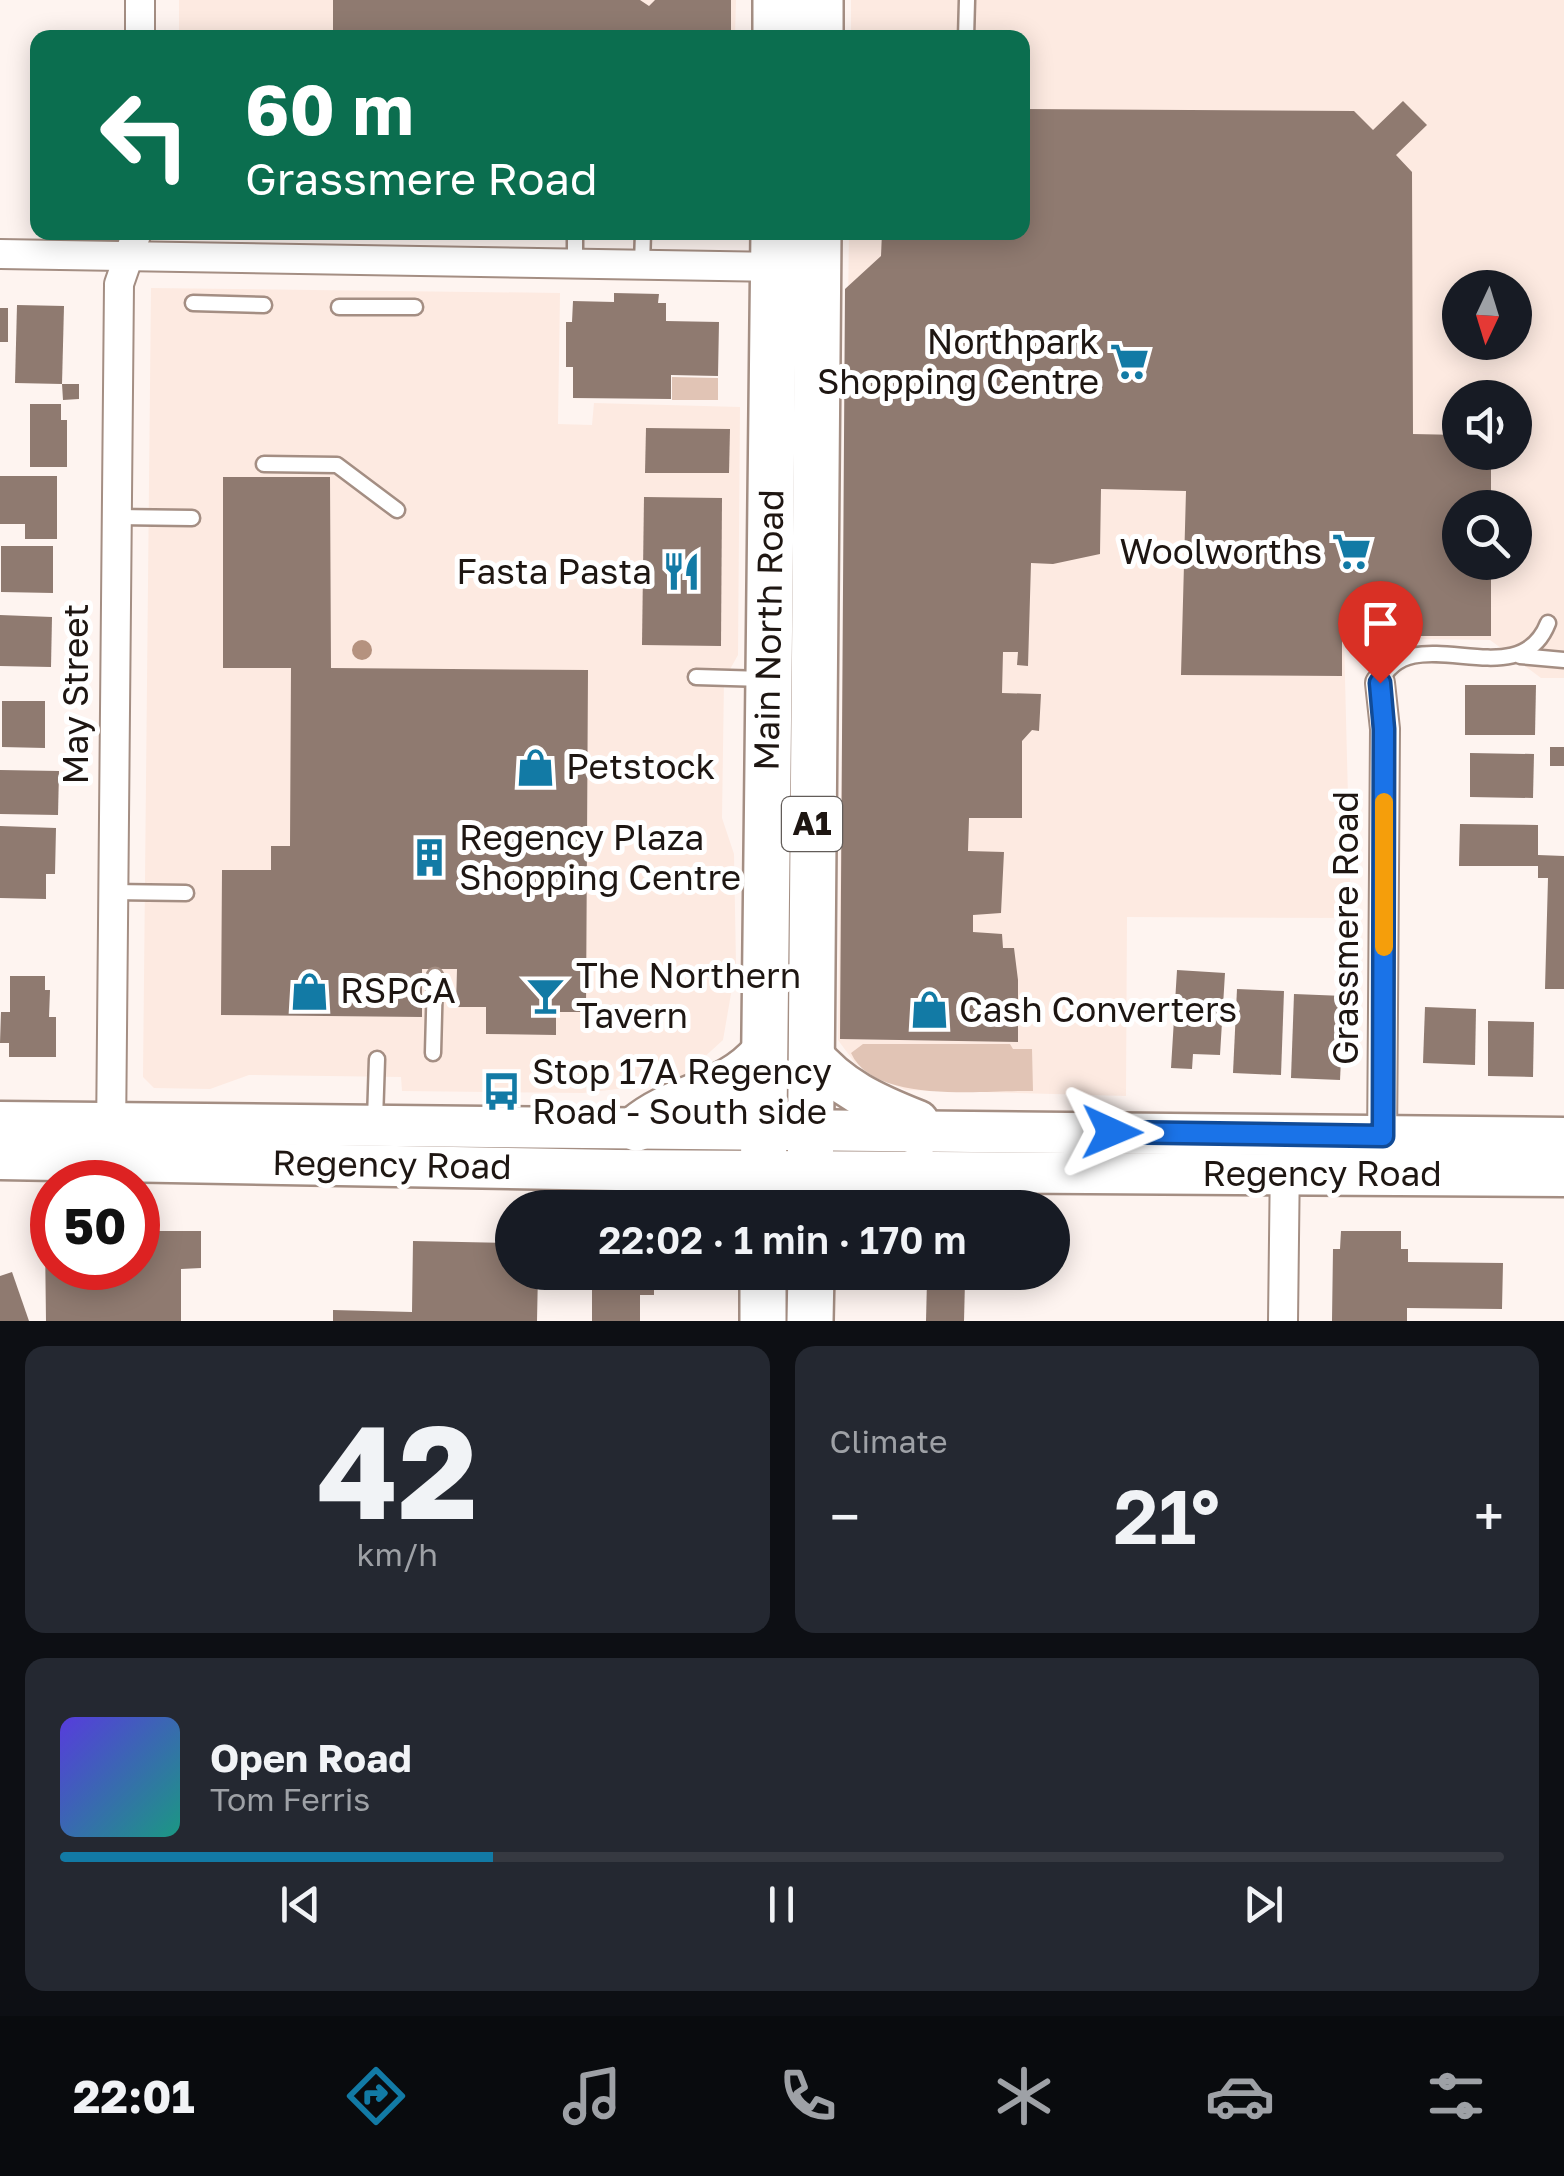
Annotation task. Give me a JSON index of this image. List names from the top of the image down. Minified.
{"streets":{"highway":["Main North Road","A1"],"main road":["Regency Road"],"street":["May Street","Grassmere Road"]},"crossings":[["Main North Road","Regency Road"],["May Street","Regency Road"],["Grassmere Road","Regency Road"]],"places":{"supermarket":["Northpark Shopping Centre","Woolworths"],"restaurant":["Fasta Pasta"],"shop":["Petstock","RSPCA","Cash Converters"],"building":["Regency Plaza Shopping Centre"],"bar":["The Northern Tavern"],"bus stop":["Stop 17A Regency Road - South side"]},"north":"bottom","page":{"turn":["60 m","Grassmere Road"],"limit":"50","trip":"22:02 · 1 min · 170 m","tile":[["42","km/h"],"Climate"],"heat":["−","21°","+"],"song":["Open Road","Tom Ferris"],"tabs":"22:01"}}
